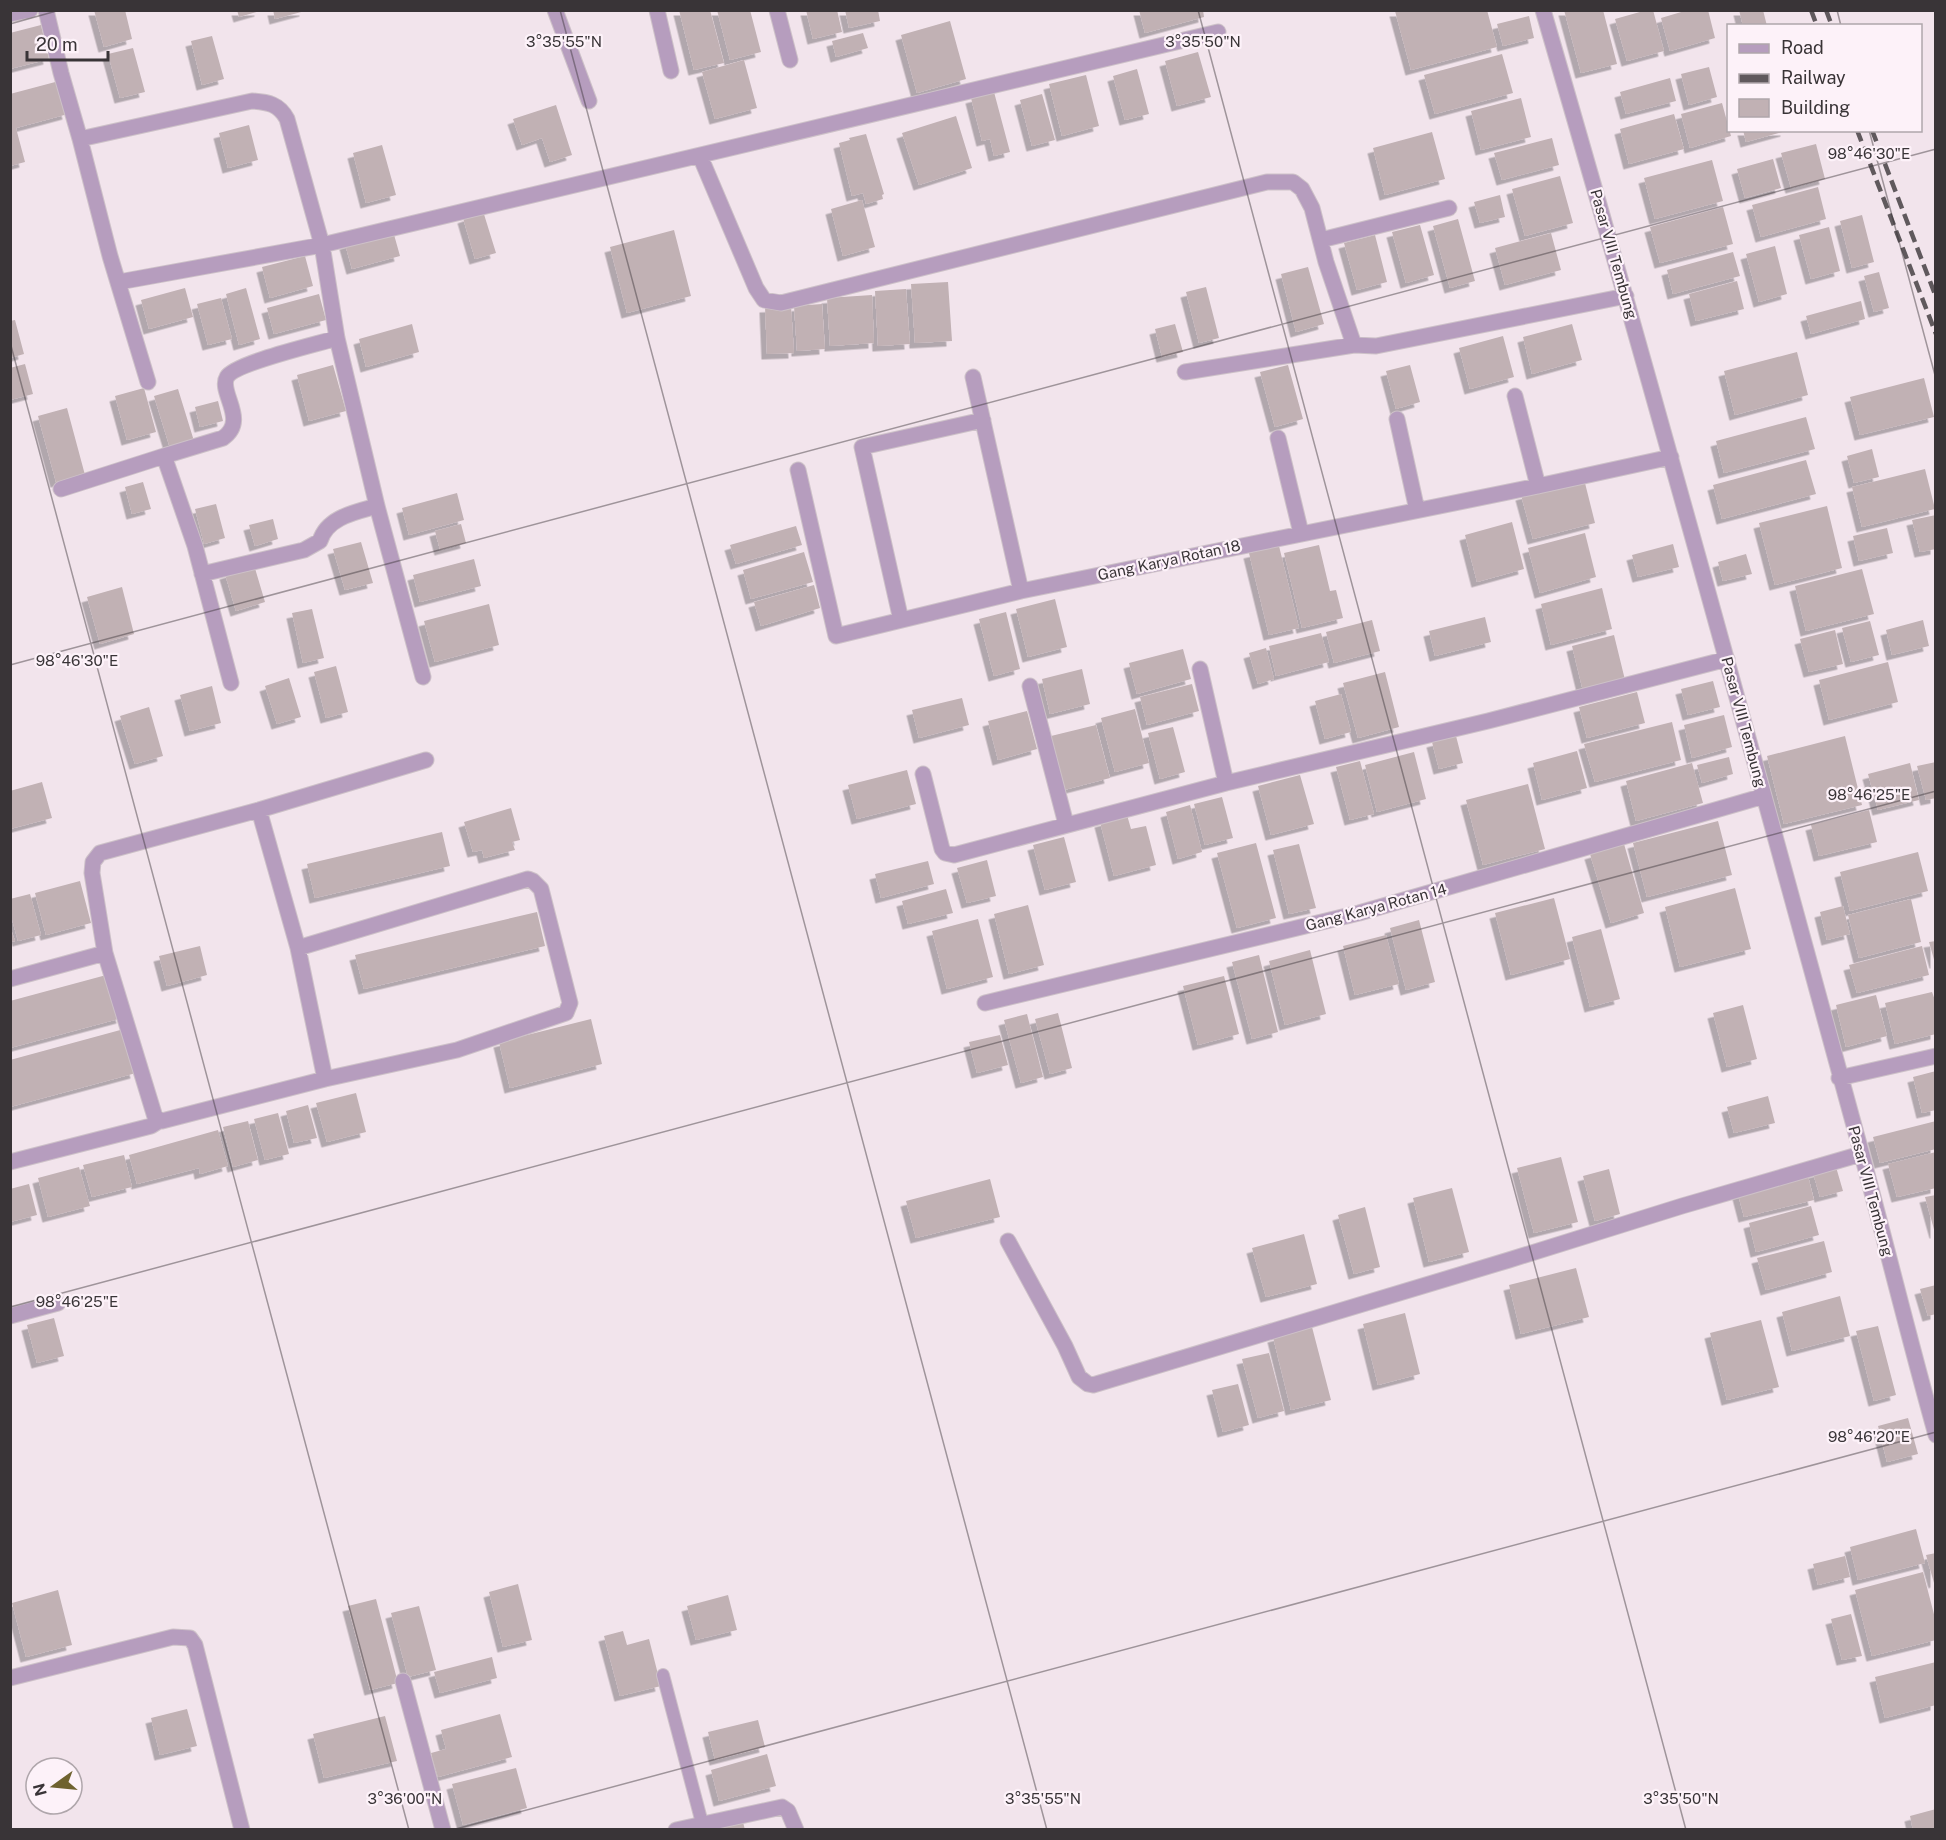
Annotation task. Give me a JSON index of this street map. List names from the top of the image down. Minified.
{"streets":{"street":["Pasar VIII Tembung","Gang Karya Rotan 18","Gang Karya Rotan 14"]},"crossings":[["Pasar VIII Tembung","Gang Karya Rotan 18"],["Pasar VIII Tembung","Gang Karya Rotan 14"]],"legend":["Road","Railway","Building"],"scale_bar":"20 m","north":"left","coordinates":["3°35'55\"N","3°35'50\"N","98°46'30\"E","98°46'25\"E","98°46'20\"E","3°36'00\"N"]}
